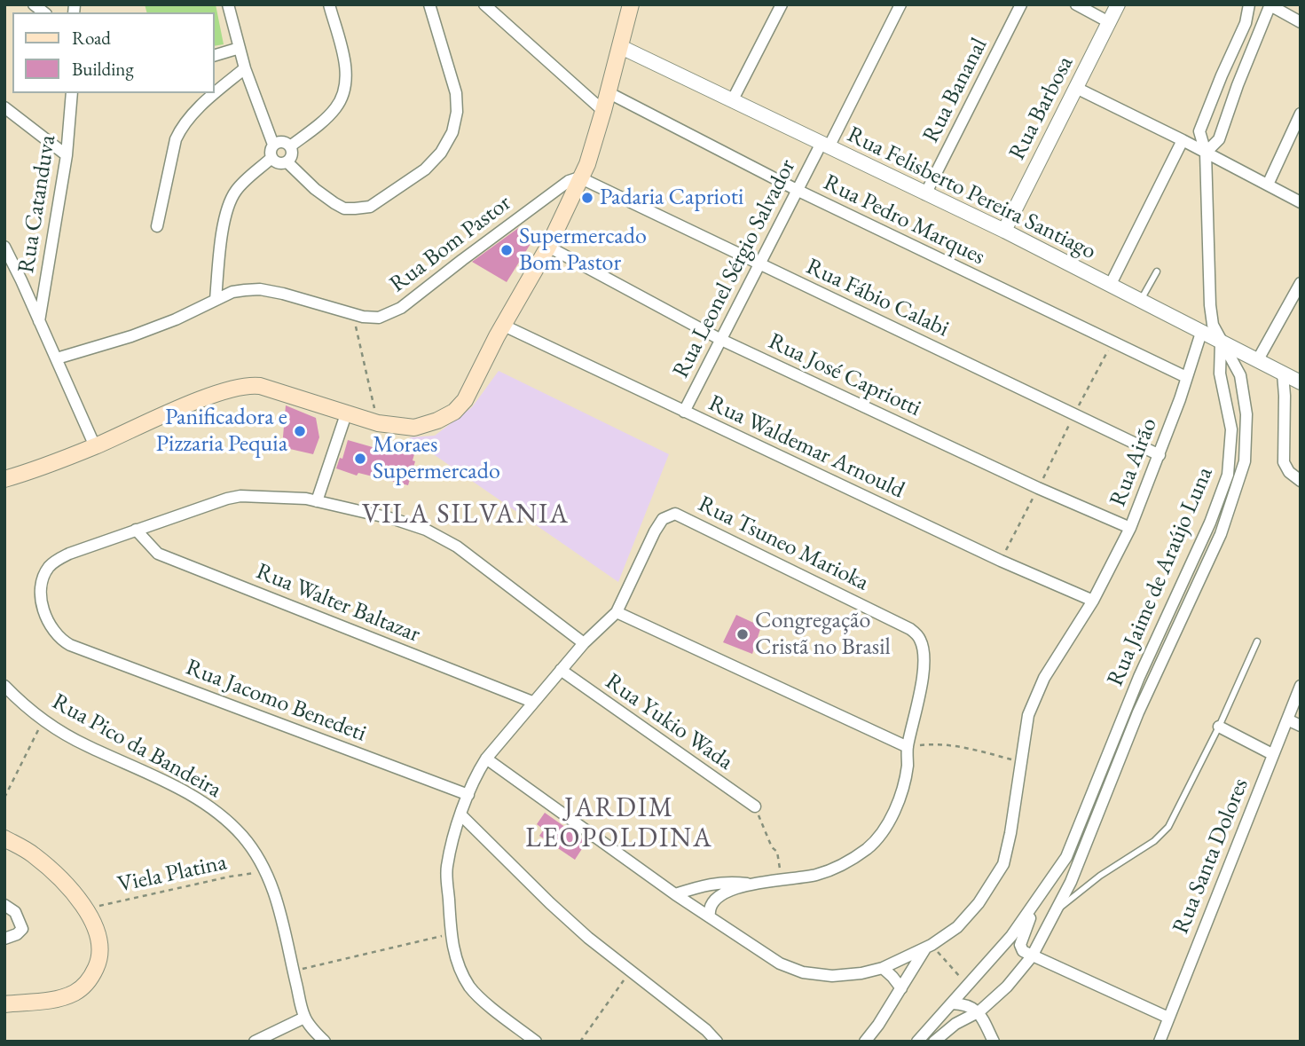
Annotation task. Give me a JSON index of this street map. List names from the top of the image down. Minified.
{"streets":{"street":["Rua Bananal","Rua Barbosa","Rua Felisberto Pereira Santiago","Rua Catanduva","Rua Pedro Marques","Rua Bom Pastor","Rua Leonel Sérgio Salvador","Rua Fábio Calabi","Rua José Capriotti","Rua Waldemar Arnould","Rua Airão","Rua Tsuneo Marioka","Rua Jaime de Araújo Luna","Rua Walter Baltazar","Rua Jacomo Benedeti","Rua Yukio Wada","Rua Pico da Bandeira","Rua Santa Dolores"],"path":["Viela Platina"]},"crossings":[["Rua Bananal","Rua Felisberto Pereira Santiago"],["Rua Barbosa","Rua Felisberto Pereira Santiago"],["Rua Felisberto Pereira Santiago","Rua Leonel Sérgio Salvador"],["Rua Felisberto Pereira Santiago","Rua Airão"],["Rua Felisberto Pereira Santiago","Rua Jaime de Araújo Luna"],["Rua Pedro Marques","Rua Leonel Sérgio Salvador"],["Rua Pedro Marques","Rua Airão"],["Rua Bom Pastor","Rua Fábio Calabi"],["Rua Leonel Sérgio Salvador","Rua Fábio Calabi"],["Rua Leonel Sérgio Salvador","Rua José Capriotti"],["Rua Leonel Sérgio Salvador","Rua Waldemar Arnould"],["Rua Fábio Calabi","Rua Airão"],["Rua José Capriotti","Rua Airão"],["Rua Waldemar Arnould","Rua Airão"],["Rua Walter Baltazar","Rua Jacomo Benedeti"],["Rua Pico da Bandeira","Viela Platina"]],"districts":["VILA SILVANIA","JARDIM LEOPOLDINA"],"places":["Padaria Caprioti","Supermercado Bom Pastor","Panificadora e Pizzaria Pequia","Moraes Supermercado","Congregação Cristã no Brasil"],"legend":["Road","Building"]}
